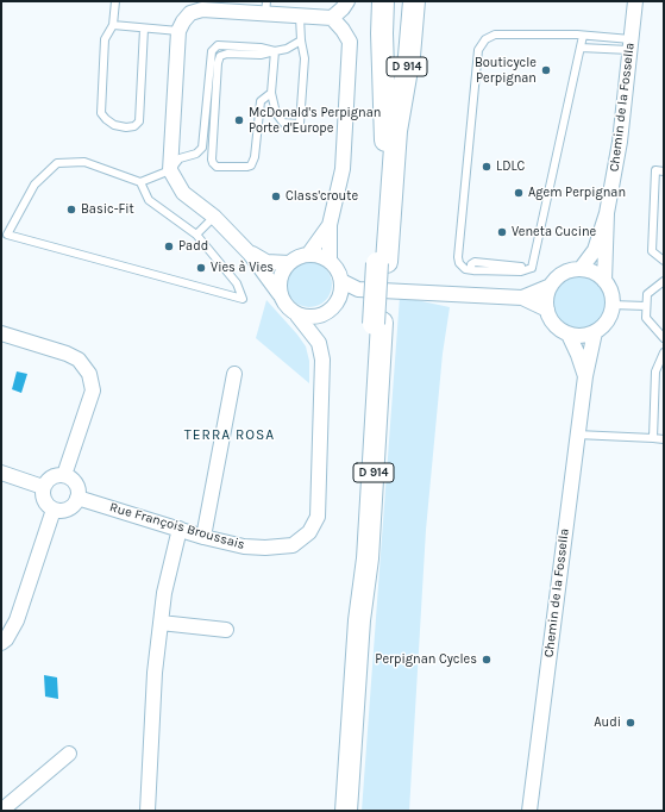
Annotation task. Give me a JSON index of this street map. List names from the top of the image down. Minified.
{"streets":{"main road":["D 914"],"street":["Chemin de la Fossella","Rue François Broussais"]},"districts":["TERRA ROSA"],"places":["Bouticycle Perpignan","McDonald's Perpignan Porte d'Europe","LDLC","Agem Perpignan","Class'croute","Basic-Fit","Veneta Cucine","Padd","Vies à Vies","Perpignan Cycles","Audi"]}
